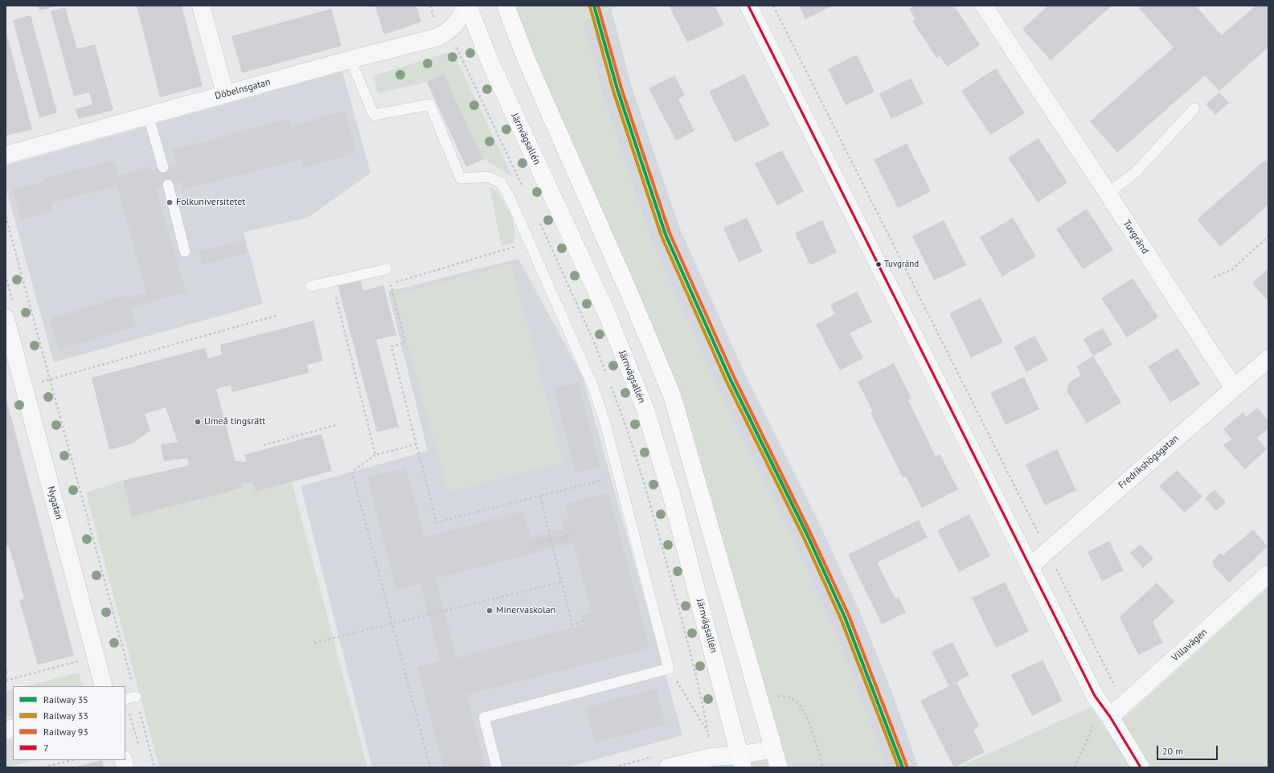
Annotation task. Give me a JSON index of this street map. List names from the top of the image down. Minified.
{"streets":{"main road":["Järnvägsallén"],"street":["Döbelnsgatan","Tuvgränd","Fredrikshögsgatan","Nygatan","Villavägen"]},"crossings":[["Döbelnsgatan","Järnvägsallén"],["Tuvgränd","Fredrikshögsgatan"]],"places":["Folkuniversitetet","Tuvgränd","Umeå tingsrätt","Minervaskolan"],"lines":["rail line 35","rail line 93","transit line 7","rail line 33"],"legend":["Railway 35","Railway 33","Railway 93","7"],"scale_bar":"20 m"}
